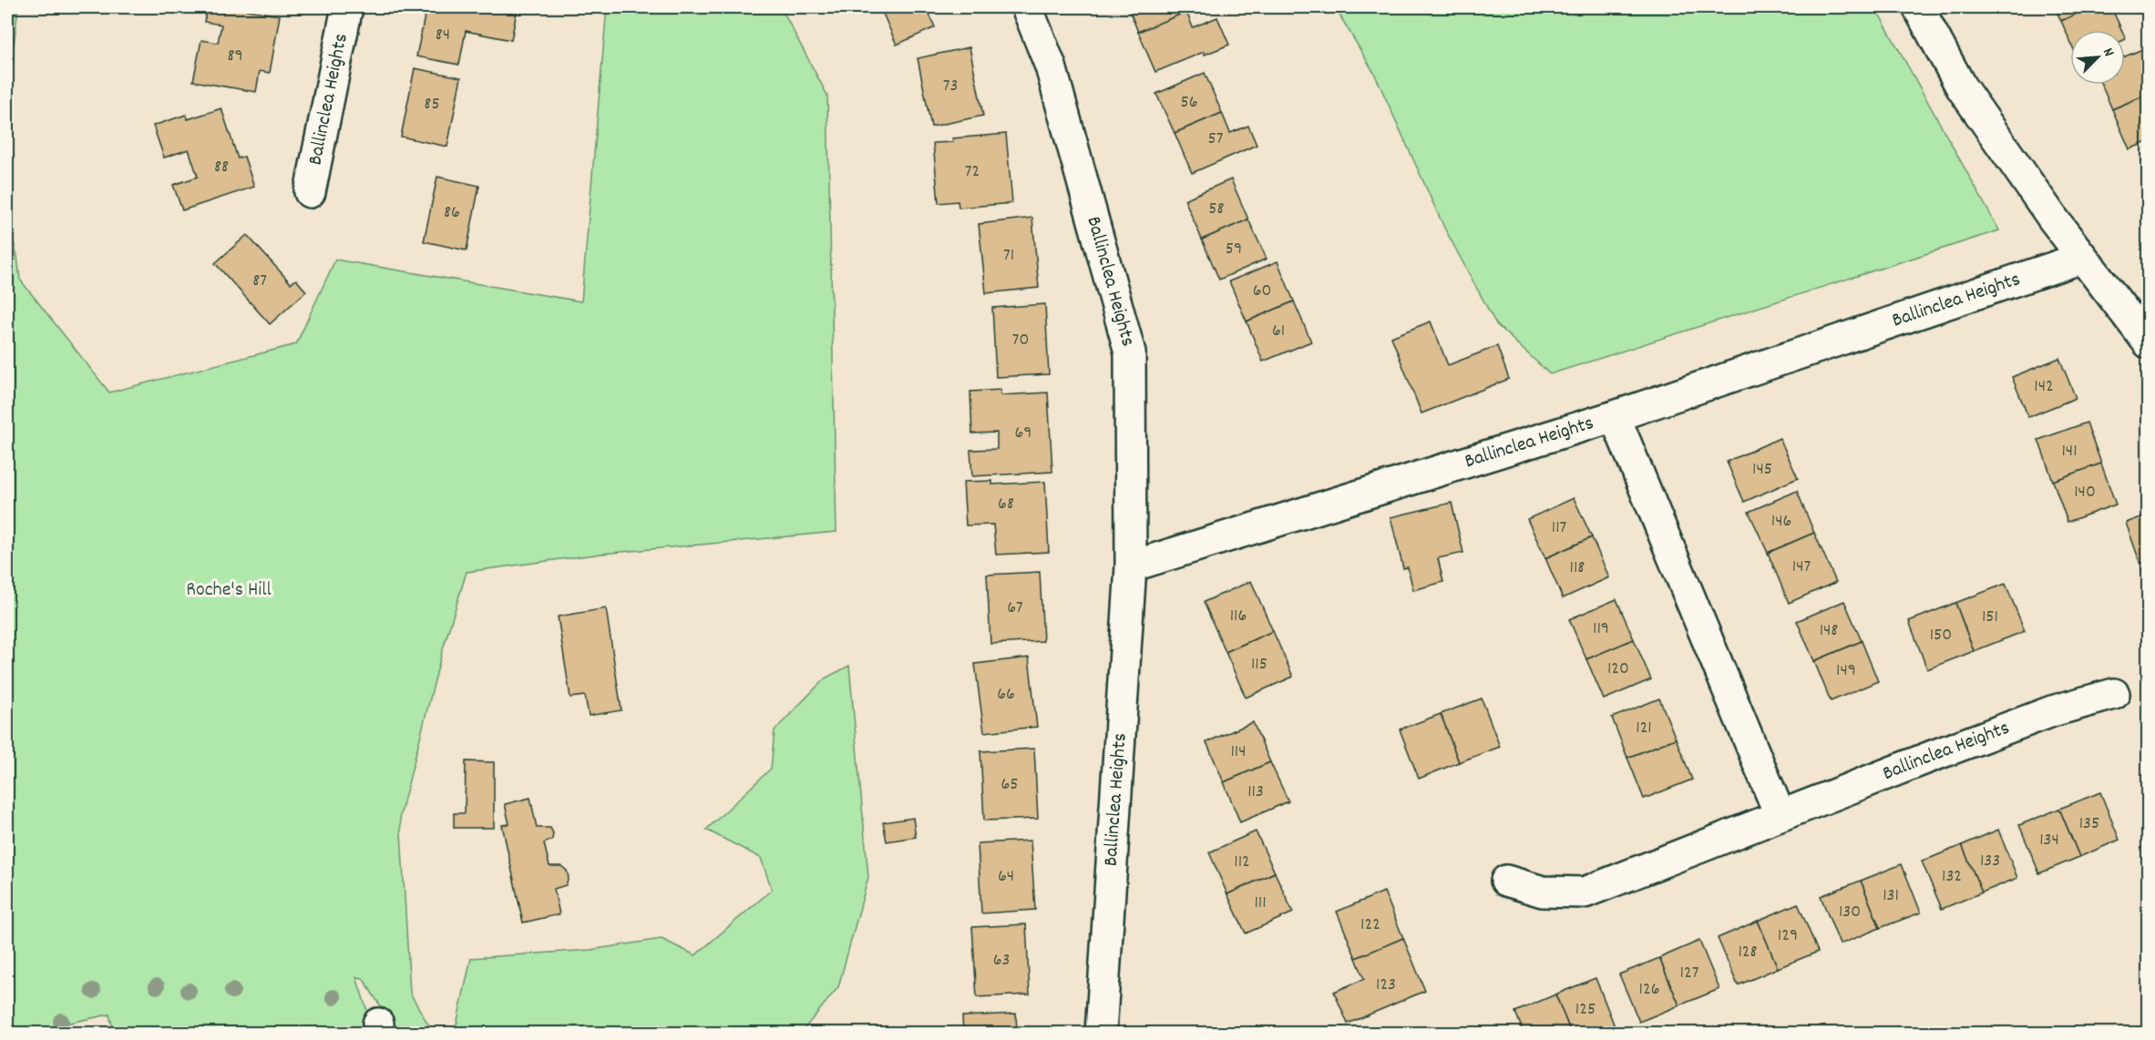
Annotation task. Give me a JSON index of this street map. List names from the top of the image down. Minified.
{"streets":{"street":["Ballinclea Heights"]},"parks":["Roche's Hill"],"house_numbers":["84","89","73","56","85","57","88","72","58","86","59","71","87","60","61","70","142","69","141","145","140","68","146","117","147","118","67","116","151","119","148","150","115","120","149","66","121","114","65","113","135","134","133","112","64","132","131","111","130","122","129","128","63","127","123","126","125"],"north":"top right"}
